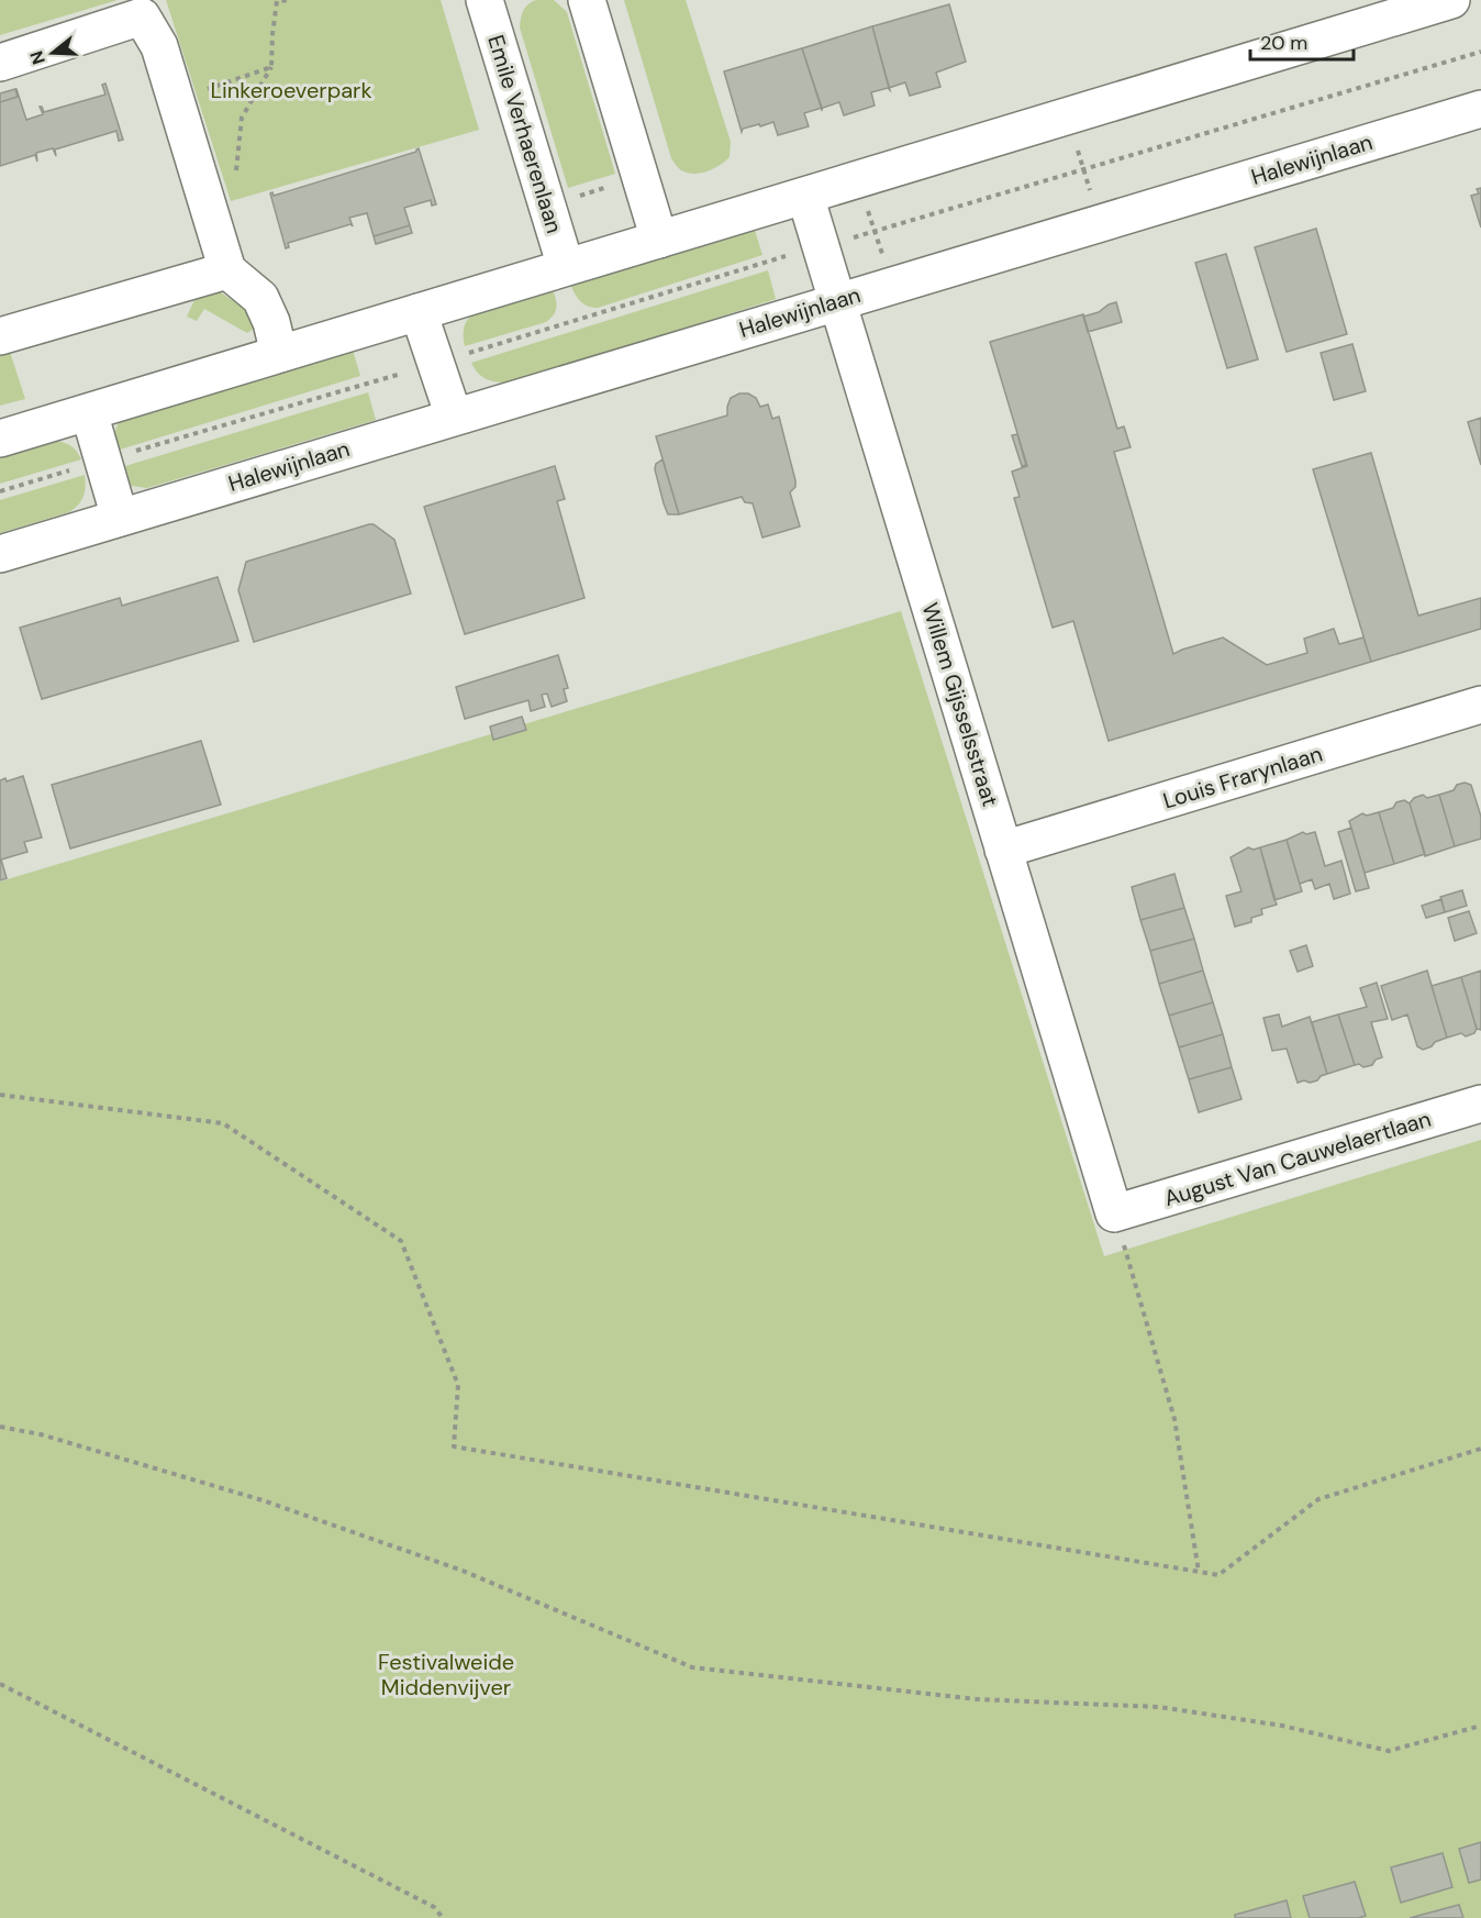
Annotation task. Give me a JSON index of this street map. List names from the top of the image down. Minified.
{"streets":{"street":["Emile Verhaerenlaan","Halewijnlaan","Willem Gijsselsstraat","Louis Frarynlaan","August Van Cauwelaertlaan"]},"crossings":[["Halewijnlaan","Willem Gijsselsstraat"],["Willem Gijsselsstraat","Louis Frarynlaan"],["Willem Gijsselsstraat","August Van Cauwelaertlaan"]],"parks":["Linkeroeverpark","Festivalweide Middenvijver"],"scale_bar":"20 m","north":"left"}
